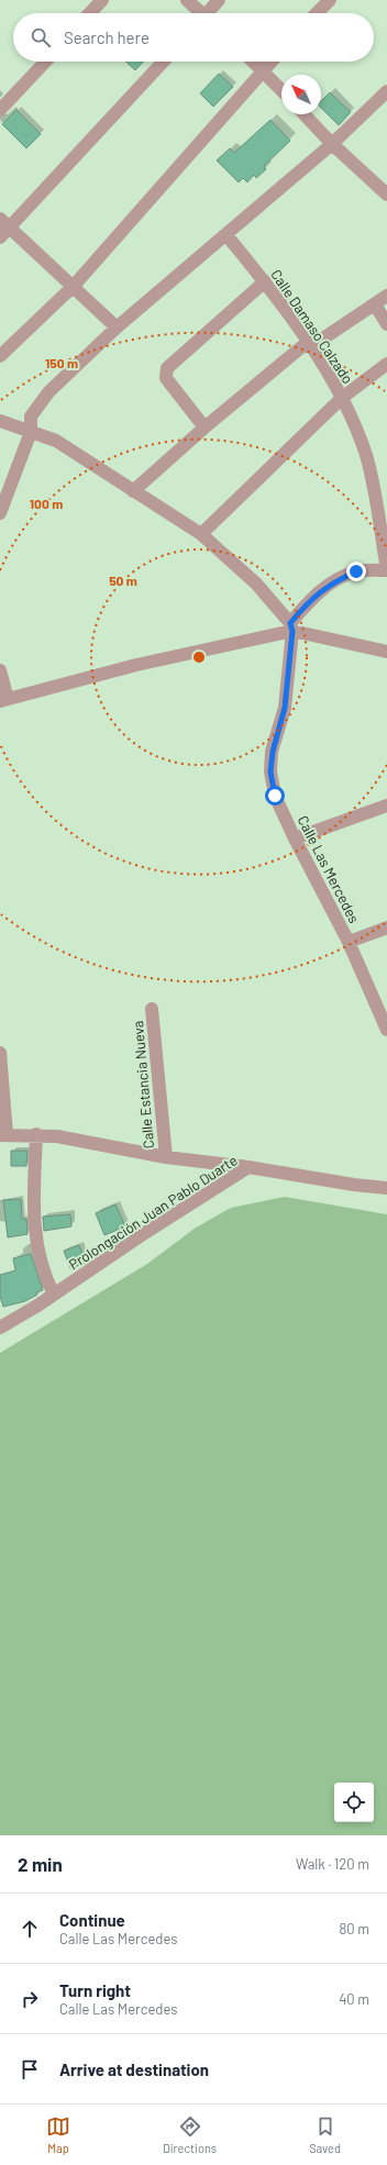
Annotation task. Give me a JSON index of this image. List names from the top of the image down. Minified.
{"streets":{"street":["Calle Damaso Calzado","Calle Las Mercedes","Calle Estancia Nueva","Prolongación Juan Pablo Duarte"]},"north":"top left","page":{"search":"Search here","heading":["2 min","Walk · 120 m"],"list":[["Continue","Calle Las Mercedes","80 m"],["Turn right","Calle Las Mercedes","40 m"],"Arrive at destination"],"nav":["Map","Directions","Saved"]},"rings":["150 m","100 m","50 m"]}
